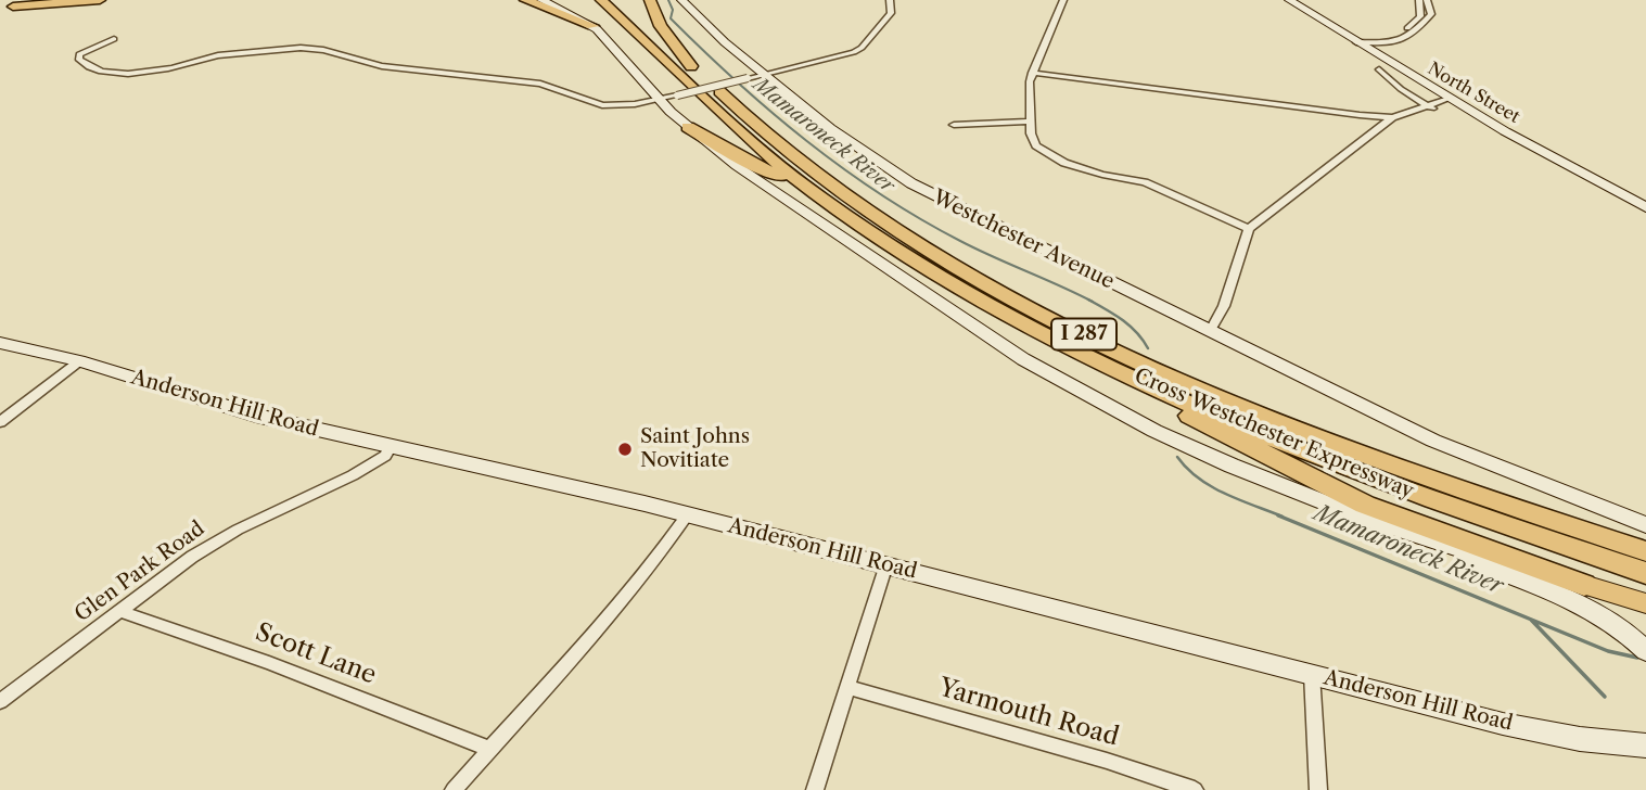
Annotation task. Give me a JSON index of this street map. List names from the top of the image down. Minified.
{"streets":{"highway":["I 287","Cross Westchester Expressway"],"main road":["North Street","Westchester Avenue","Anderson Hill Road"],"street":["Glen Park Road","Scott Lane","Yarmouth Road"]},"crossings":[["Anderson Hill Road","Glen Park Road"],["Glen Park Road","Scott Lane"]],"water":["Mamaroneck River"],"places":["Saint Johns Novitiate"]}
